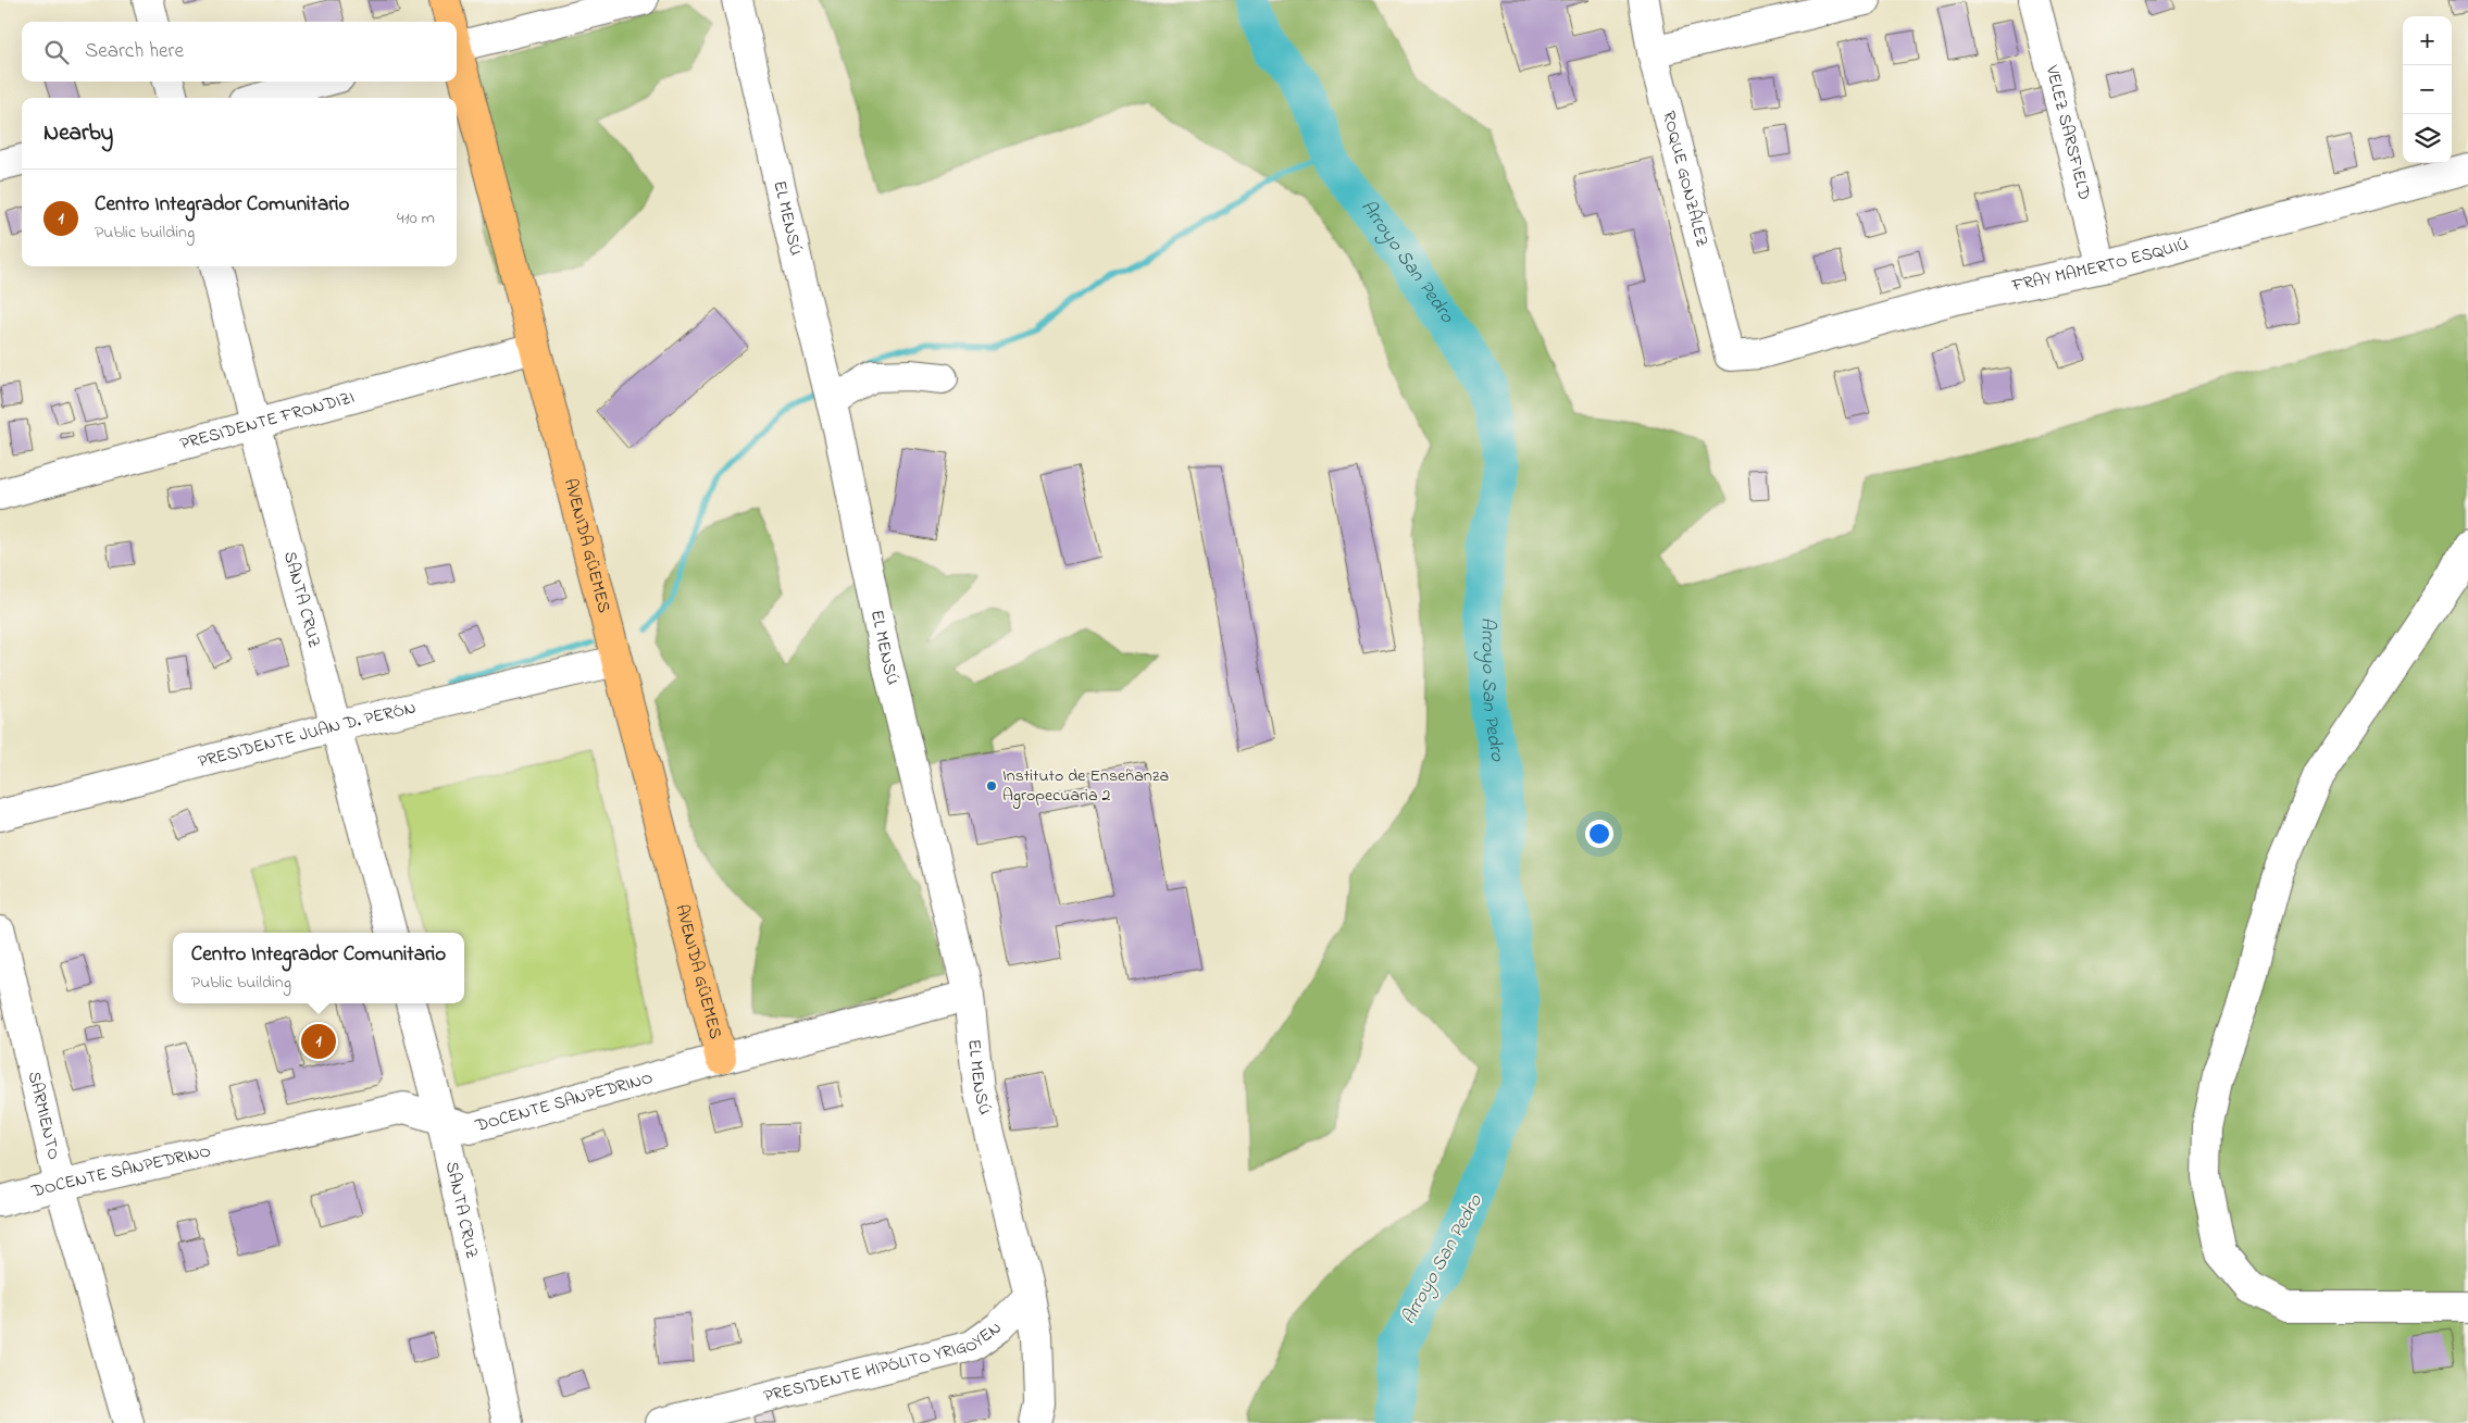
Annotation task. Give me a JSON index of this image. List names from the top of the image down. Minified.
{"streets":{"main road":["AVENIDA GÜEMES"],"street":["VELEZ SARSFIELD","ROQUE GONZÁLEZ","EL MENSÚ","FRAY MAMERTO ESQUIÚ","PRESIDENTE FRONDIZI","SANTA CRUZ","PRESIDENTE JUAN D. PERÓN","DOCENTE SANPEDRINO","SARMIENTO","PRESIDENTE HIPÓLITO YRIGOYEN"]},"crossings":[["VELEZ SARSFIELD","FRAY MAMERTO ESQUIÚ"],["ROQUE GONZÁLEZ","FRAY MAMERTO ESQUIÚ"],["EL MENSÚ","DOCENTE SANPEDRINO"],["EL MENSÚ","PRESIDENTE HIPÓLITO YRIGOYEN"],["PRESIDENTE FRONDIZI","AVENIDA GÜEMES"],["PRESIDENTE FRONDIZI","SANTA CRUZ"],["AVENIDA GÜEMES","PRESIDENTE JUAN D. PERÓN"],["AVENIDA GÜEMES","DOCENTE SANPEDRINO"],["SANTA CRUZ","PRESIDENTE JUAN D. PERÓN"],["SANTA CRUZ","DOCENTE SANPEDRINO"],["DOCENTE SANPEDRINO","SARMIENTO"]],"water":["Arroyo San Pedro"],"places":["Instituto de Enseñanza Agropecuaria 2"],"page":{"map_buttons":["+","−"],"search":"Search here","heading":"Nearby","list":[{"mark":"1","name":"Centro Integrador Comunitario","note":"Public building","value":"410 m"}],"popup":["Centro Integrador Comunitario","Public building"],"pins":"1"}}
